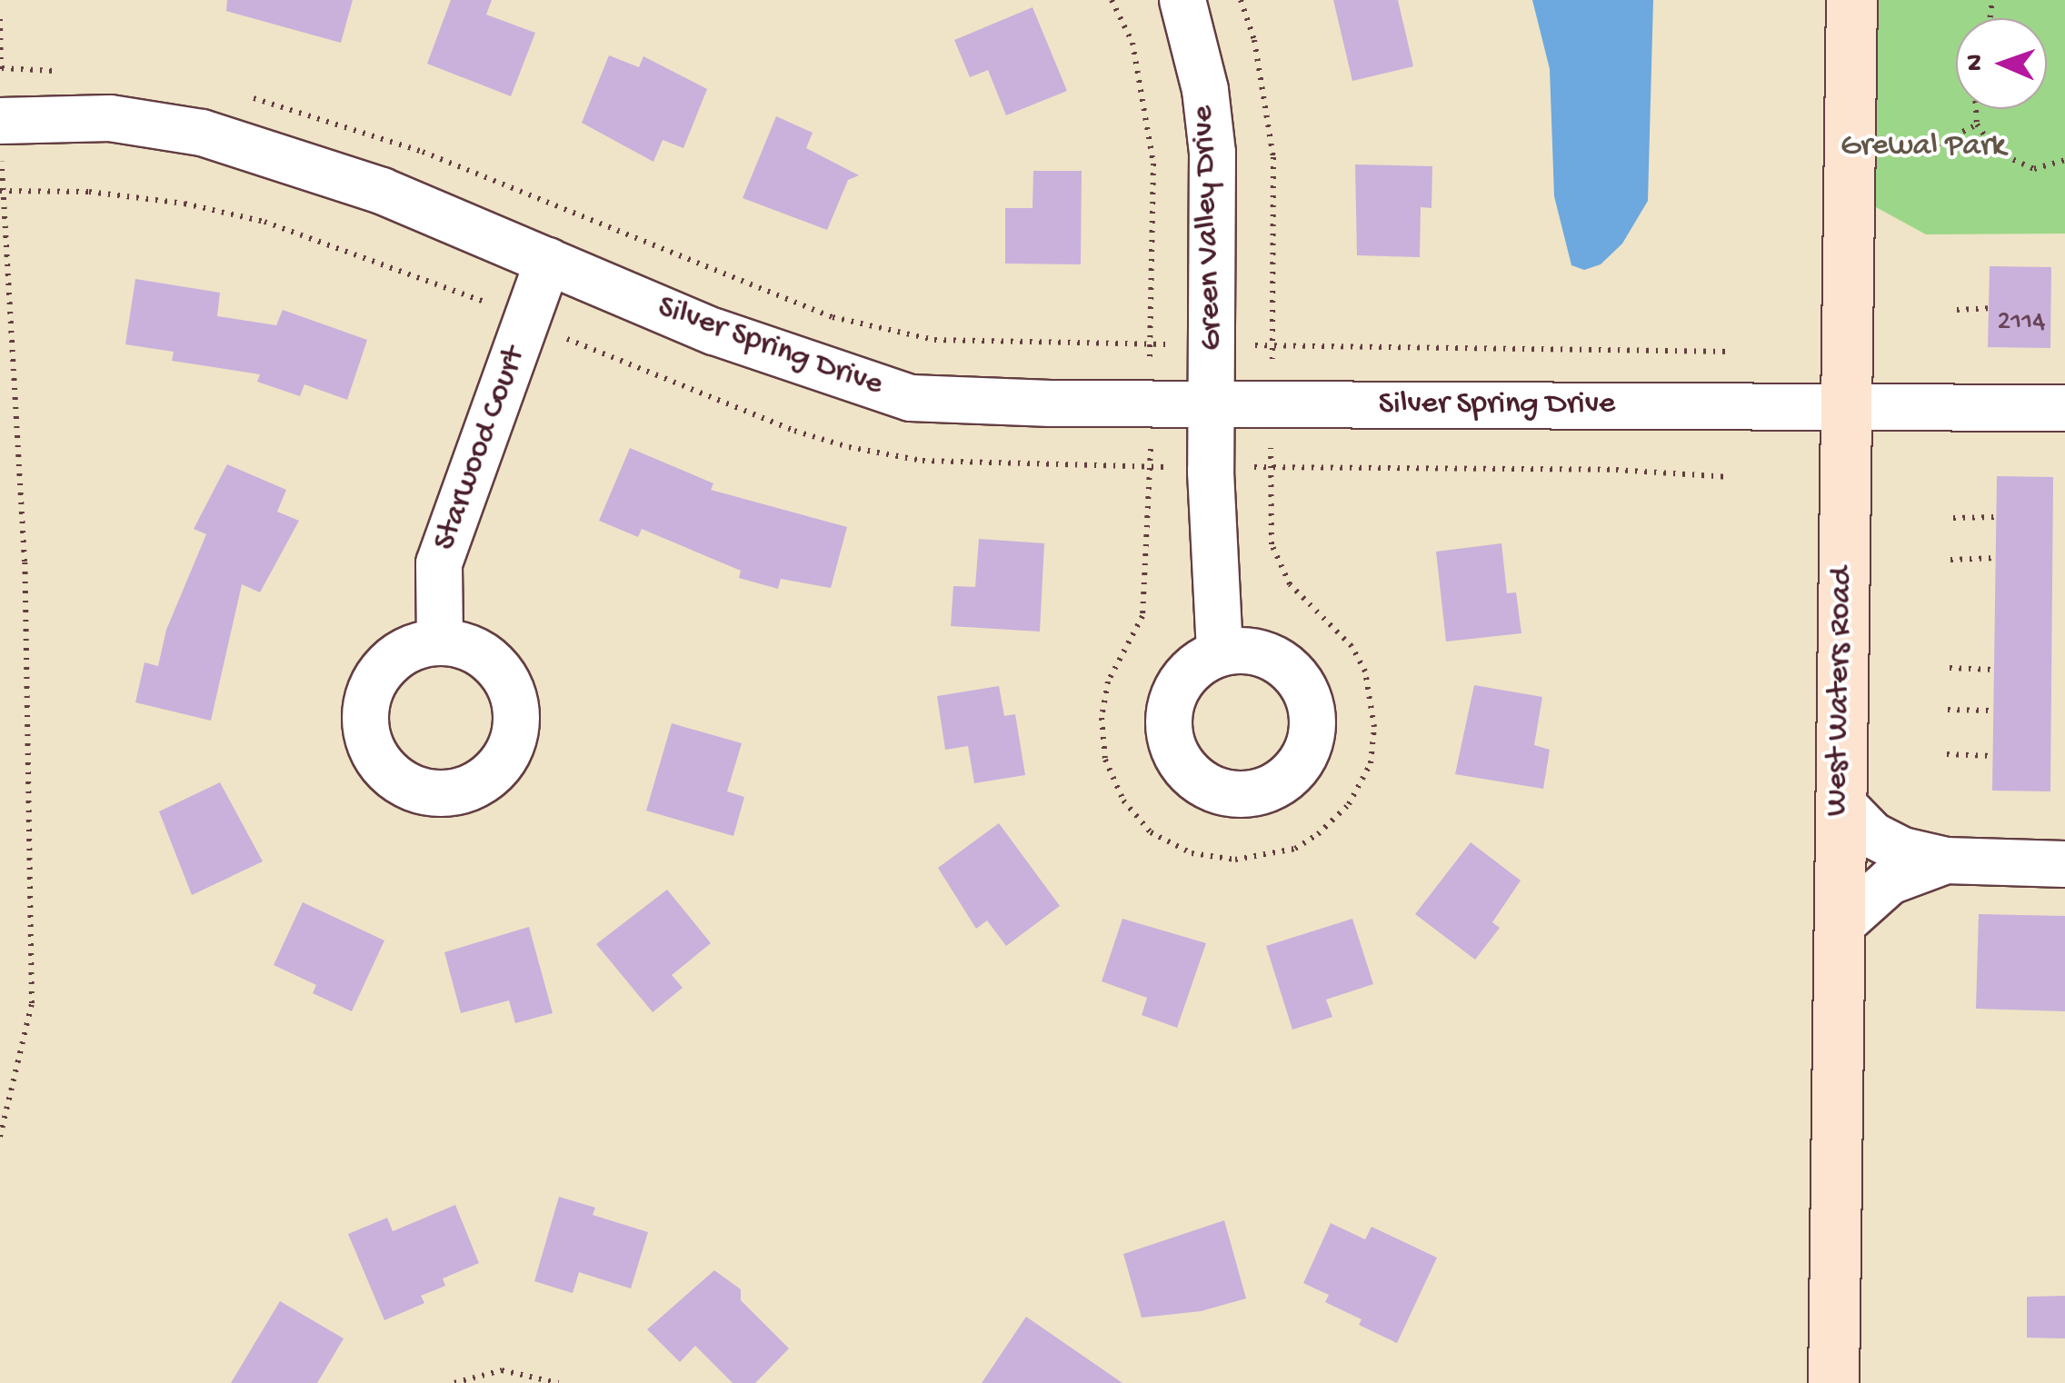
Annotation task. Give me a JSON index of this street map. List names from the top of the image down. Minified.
{"streets":{"street":["Green Valley Drive","Silver Spring Drive","Starwood Court","West Waters Road"]},"crossings":[["Green Valley Drive","Silver Spring Drive"],["Silver Spring Drive","Starwood Court"],["Silver Spring Drive","West Waters Road"]],"parks":["Grewal Park"],"house_numbers":["2114"],"north":"left"}
